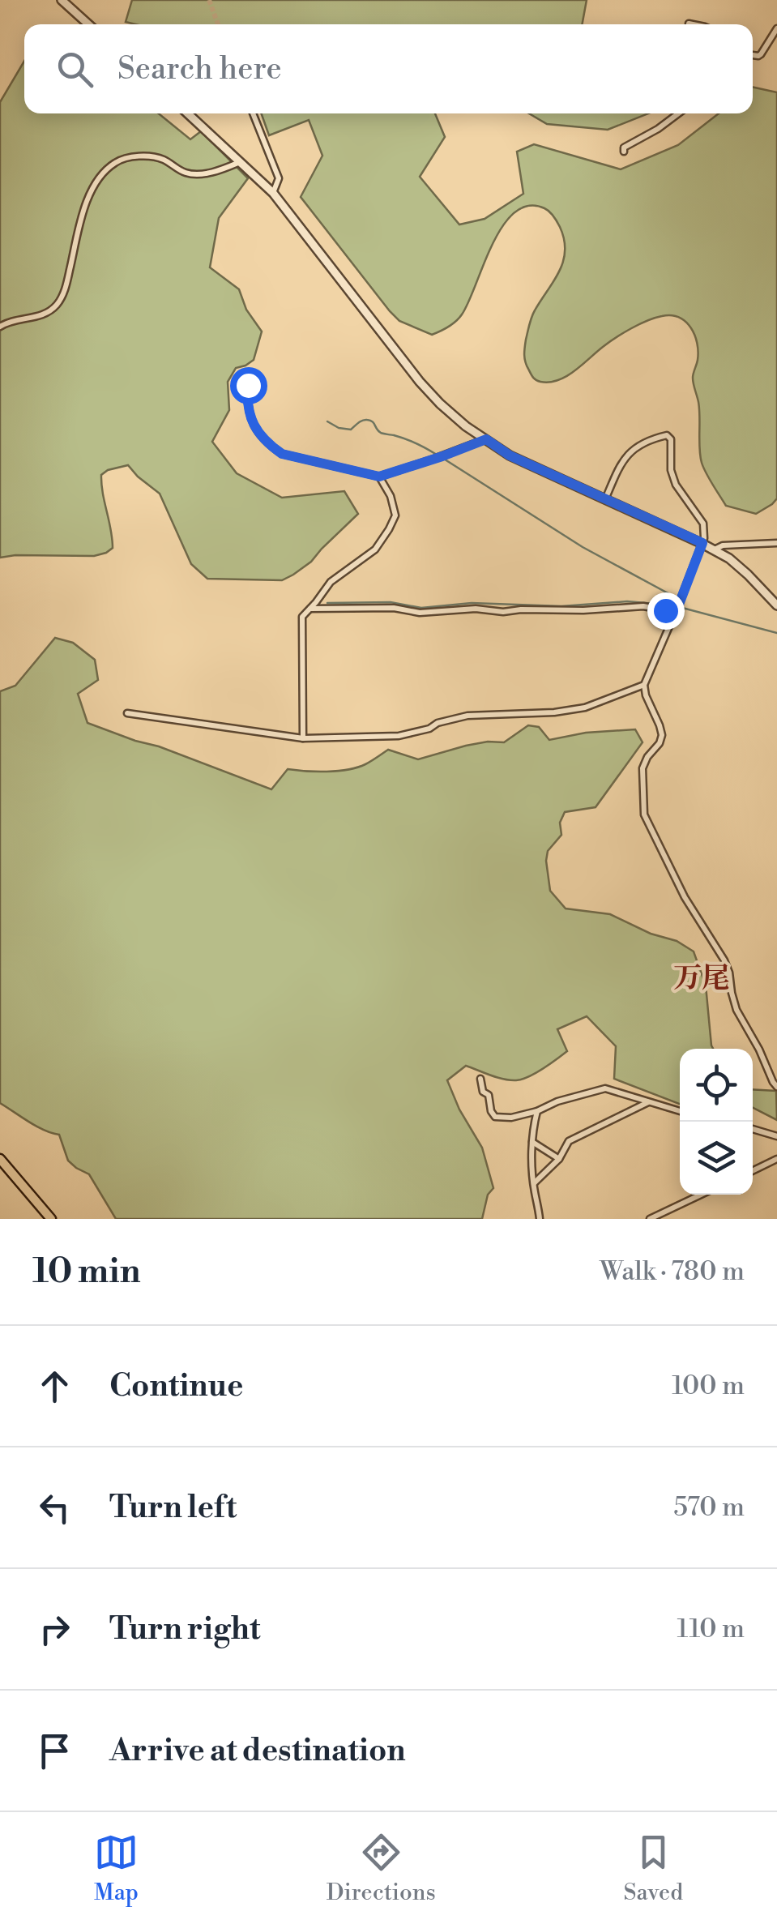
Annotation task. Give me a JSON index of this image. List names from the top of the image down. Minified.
{"districts":["万尾"],"page":{"search":"Search here","heading":["10 min","Walk · 780 m"],"list":[["Continue","100 m"],["Turn left","570 m"],["Turn right","110 m"],"Arrive at destination"],"nav":["Map","Directions","Saved"]}}
